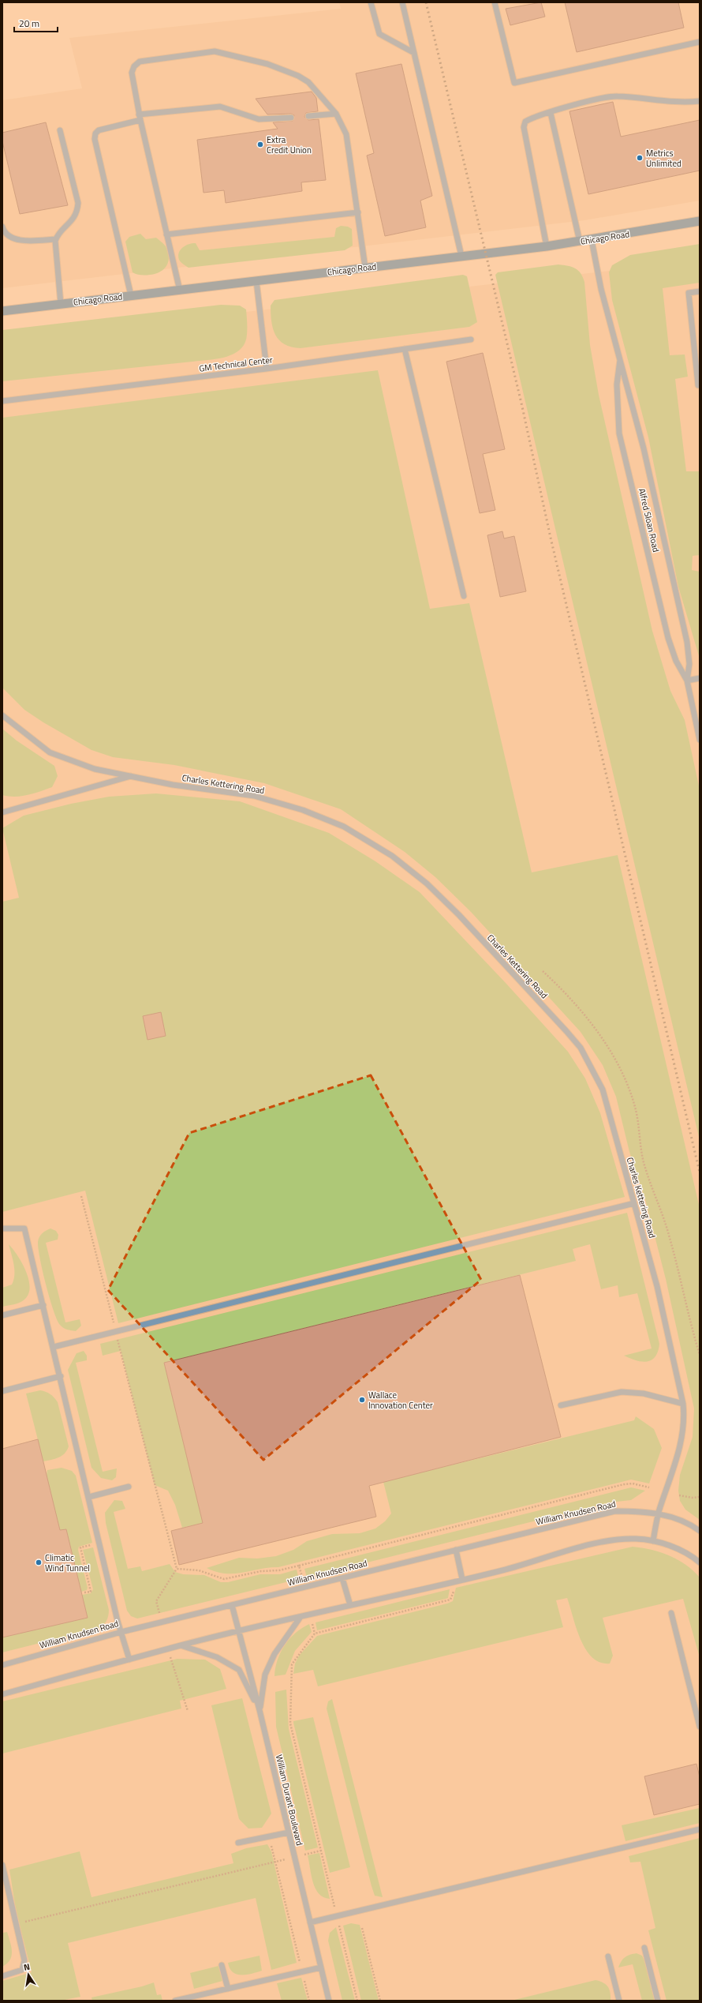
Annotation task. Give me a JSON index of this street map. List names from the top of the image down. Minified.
{"streets":{"main road":["Chicago Road"],"lane":["GM Technical Center","Alfred Sloan Road","Charles Kettering Road","William Knudsen Road","William Durant Boulevard"]},"crossings":[["Chicago Road","Alfred Sloan Road"],["Charles Kettering Road","William Knudsen Road"],["William Knudsen Road","William Durant Boulevard"]],"places":["Extra Credit Union","Metrics Unlimited","Wallace Innovation Center","Climatic Wind Tunnel"],"scale_bar":"20 m","north":"top"}
